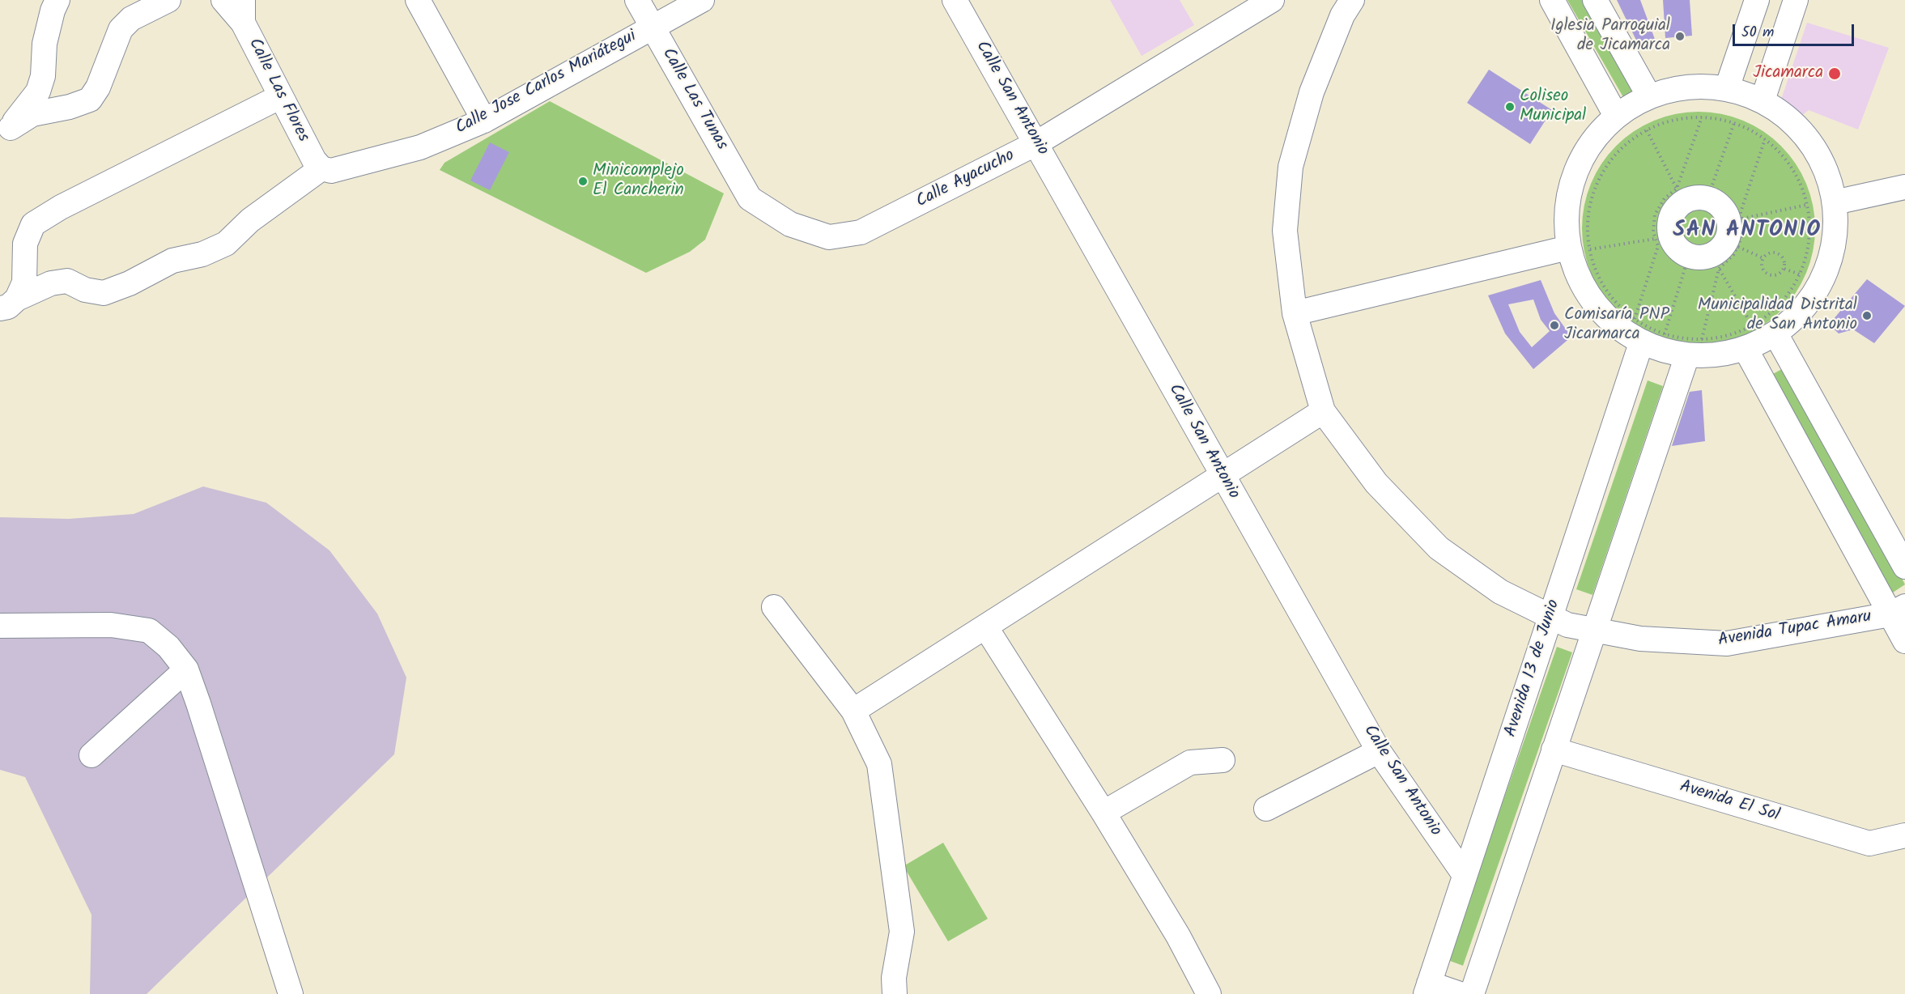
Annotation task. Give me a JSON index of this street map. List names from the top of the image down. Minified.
{"streets":{"street":["Calle Jose Carlos Mariátegui","Calle Las Flores","Calle San Antonio","Calle Las Tunas","Calle Ayacucho","Avenida Tupac Amaru","Avenida 13 de Junio","Avenida El Sol"]},"crossings":[["Calle Jose Carlos Mariátegui","Calle Las Flores"],["Calle Jose Carlos Mariátegui","Calle Las Tunas"],["Calle San Antonio","Calle Ayacucho"],["Calle San Antonio","Avenida 13 de Junio"],["Calle Las Tunas","Calle Ayacucho"],["Avenida Tupac Amaru","Avenida 13 de Junio"]],"districts":["SAN ANTONIO"],"places":["Iglesia Parroquial de Jicamarca","Jicamarca","Coliseo Municipal","Minicomplejo El Cancherin","Municipalidad Distrital de San Antonio","Comisaría PNP Jicarmarca"],"scale_bar":"50 m"}
